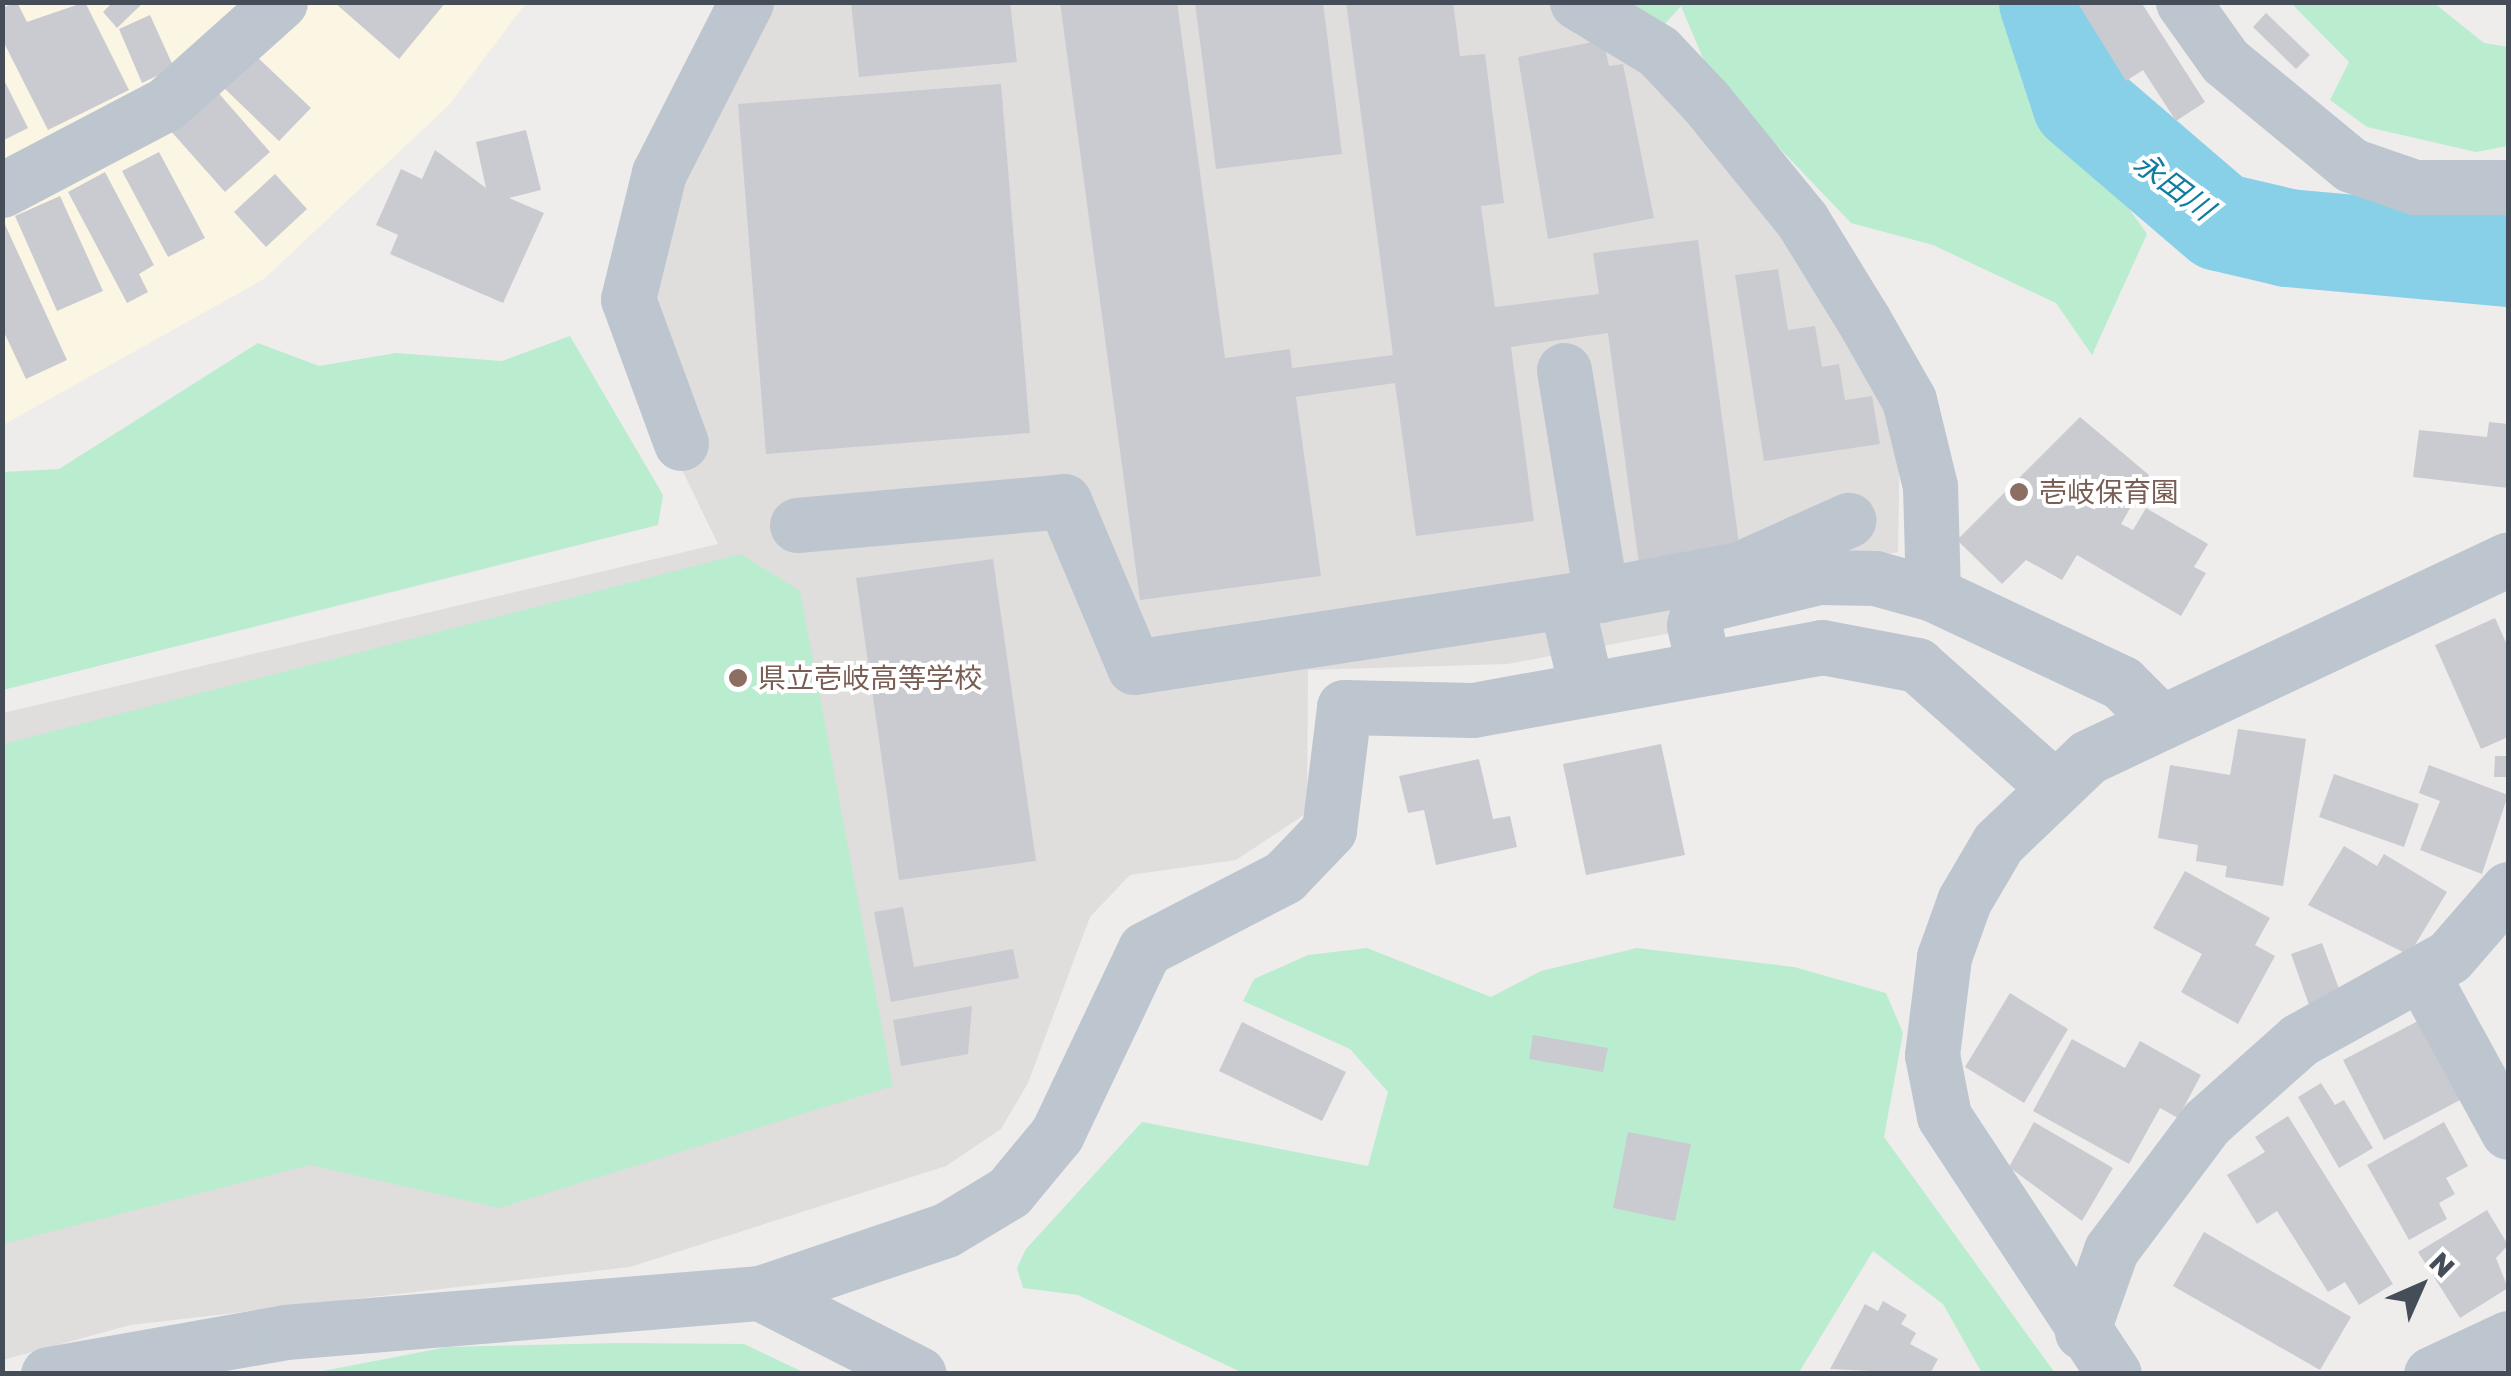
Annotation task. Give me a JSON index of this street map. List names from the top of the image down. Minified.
{"water":["永田川"],"places":["壱岐保育園","県立壱岐高等学校"],"north":"top right"}
